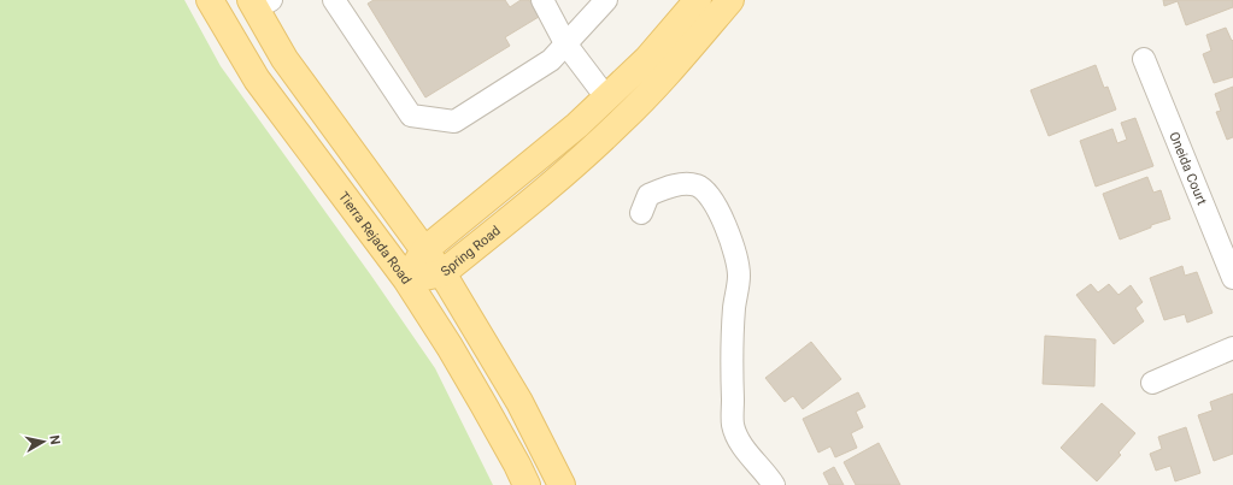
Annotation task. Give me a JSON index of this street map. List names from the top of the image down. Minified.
{"streets":{"main road":["Tierra Rejada Road","Spring Road"],"street":["Oneida Court"]},"crossings":[["Tierra Rejada Road","Spring Road"]],"north":"right"}
